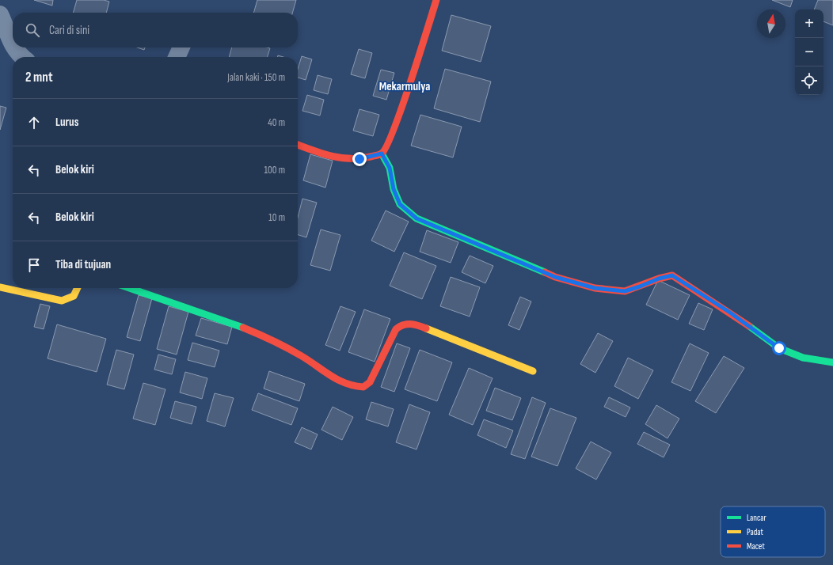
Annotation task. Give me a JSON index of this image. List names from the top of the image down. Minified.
{"districts":["Mekarmulya"],"legend":["Lancar","Padat","Macet"],"north":"top","page":{"map_buttons":["+","−"],"search":"Cari di sini","heading":["2 mnt","Jalan kaki · 150 m"],"list":[["Lurus","40 m"],["Belok kiri","100 m"],["Belok kiri","10 m"],"Tiba di tujuan"]}}
